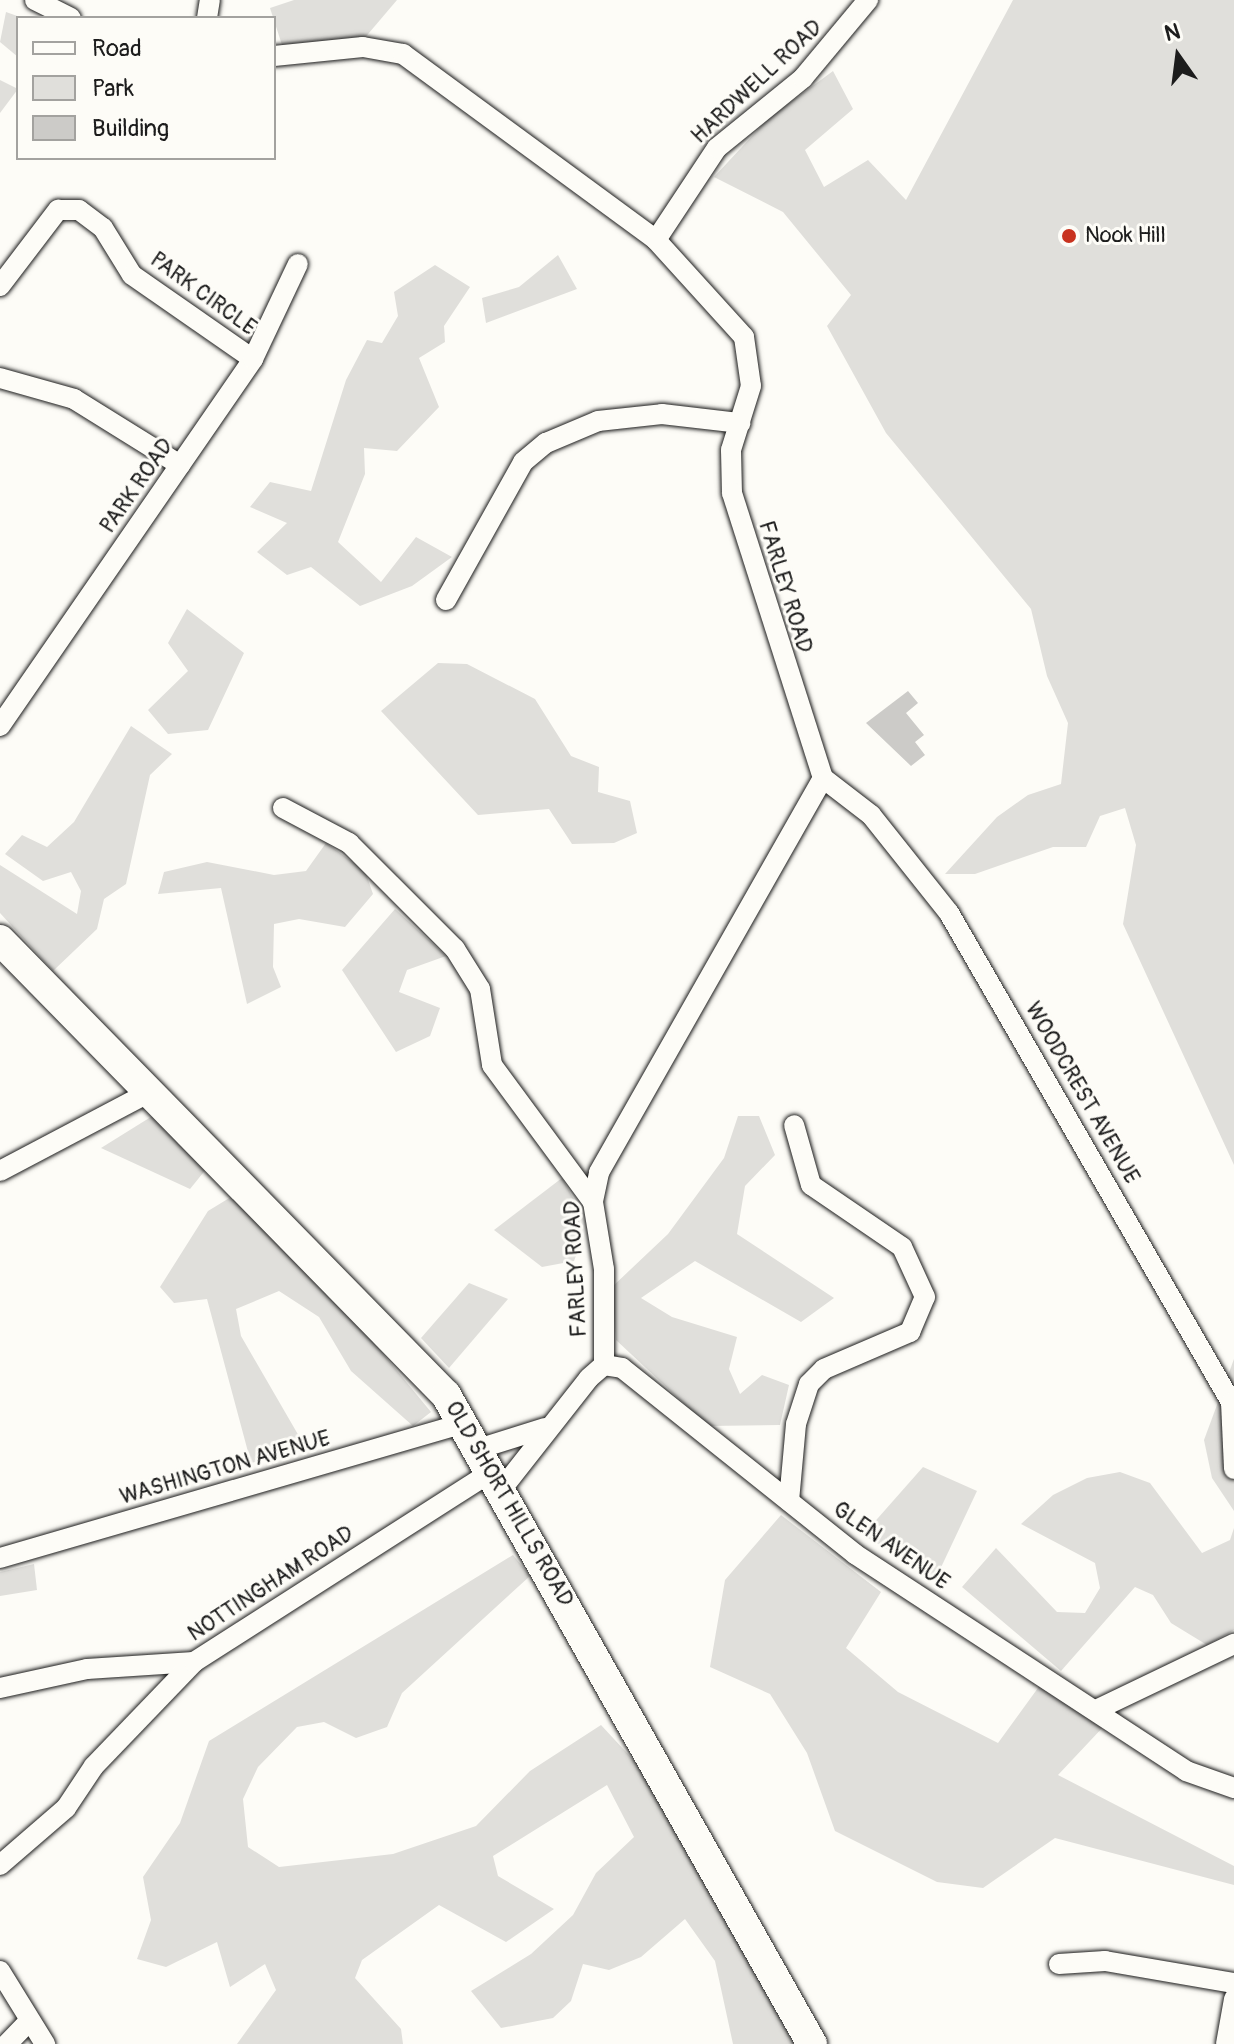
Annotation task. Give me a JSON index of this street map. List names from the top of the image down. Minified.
{"streets":{"main road":["OLD SHORT HILLS ROAD"],"street":["HARDWELL ROAD","PARK CIRCLE","PARK ROAD","FARLEY ROAD","WOODCREST AVENUE","WASHINGTON AVENUE","GLEN AVENUE","NOTTINGHAM ROAD"]},"crossings":[["HARDWELL ROAD","FARLEY ROAD"],["PARK CIRCLE","PARK ROAD"],["FARLEY ROAD","WOODCREST AVENUE"],["FARLEY ROAD","GLEN AVENUE"],["WASHINGTON AVENUE","OLD SHORT HILLS ROAD"],["WASHINGTON AVENUE","NOTTINGHAM ROAD"],["OLD SHORT HILLS ROAD","NOTTINGHAM ROAD"]],"places":["Nook Hill"],"legend":["Road","Park","Building"],"north":"top"}
